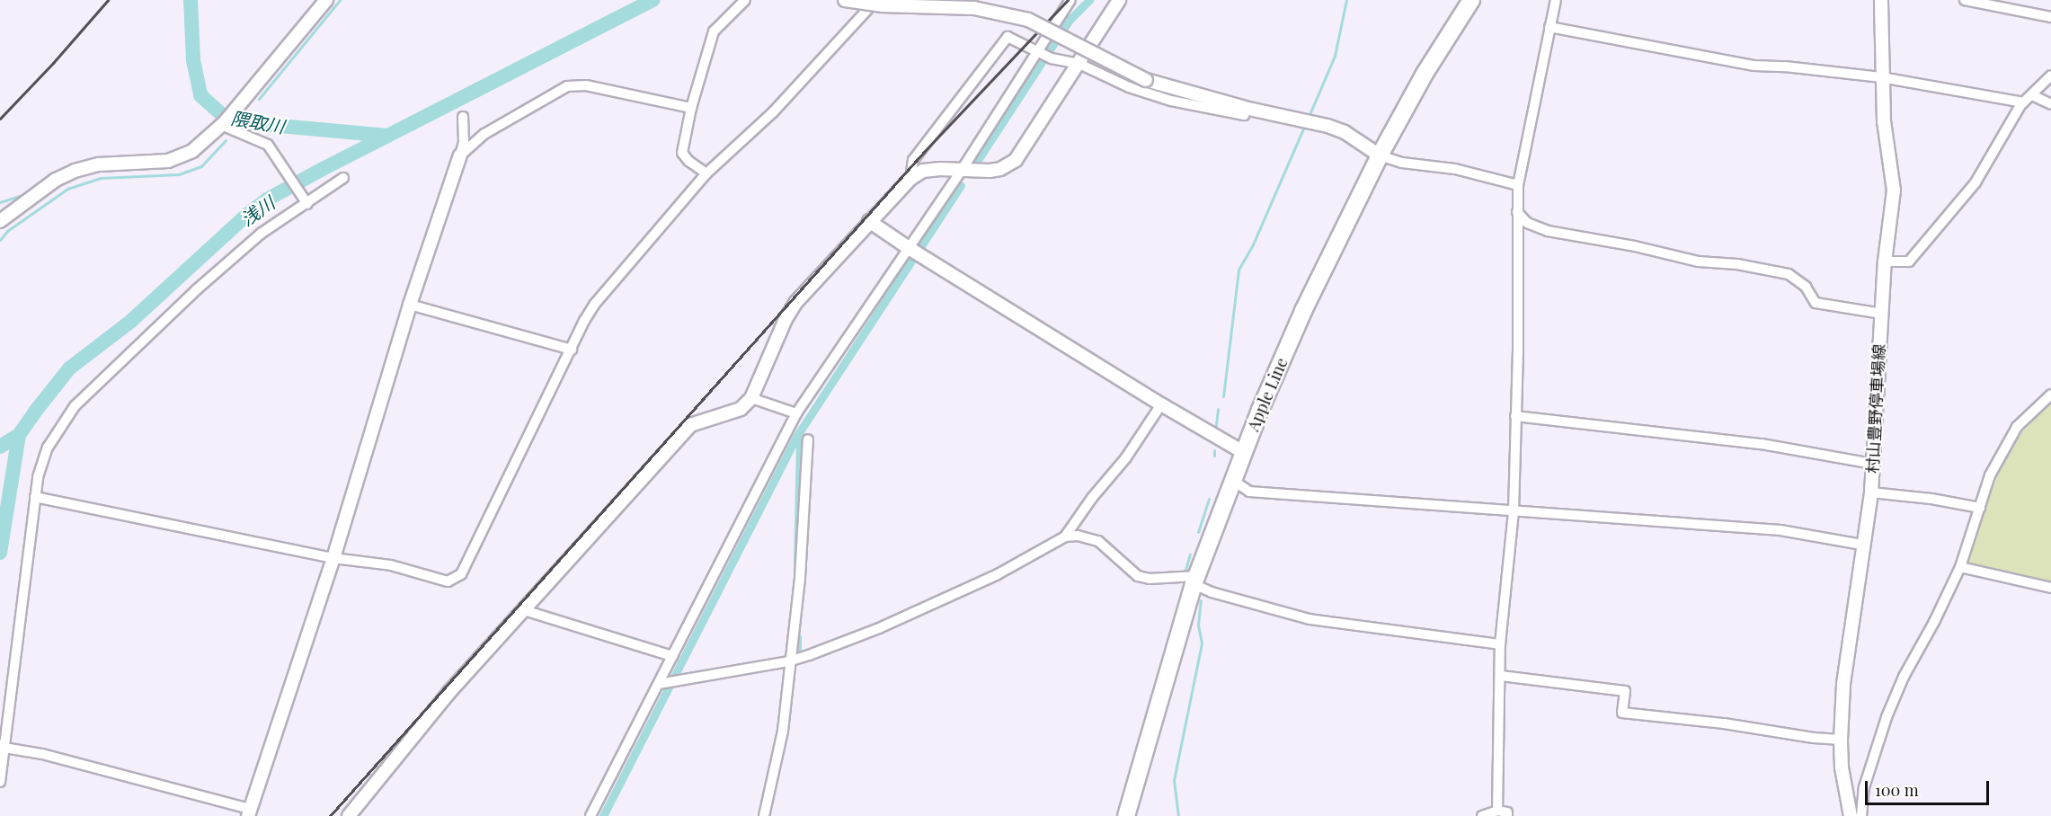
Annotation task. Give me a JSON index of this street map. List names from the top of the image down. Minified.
{"streets":{"highway":["Apple Line"],"street":["村山豊野停車場線"]},"water":["隈取川","浅川"],"scale_bar":"100 m"}
